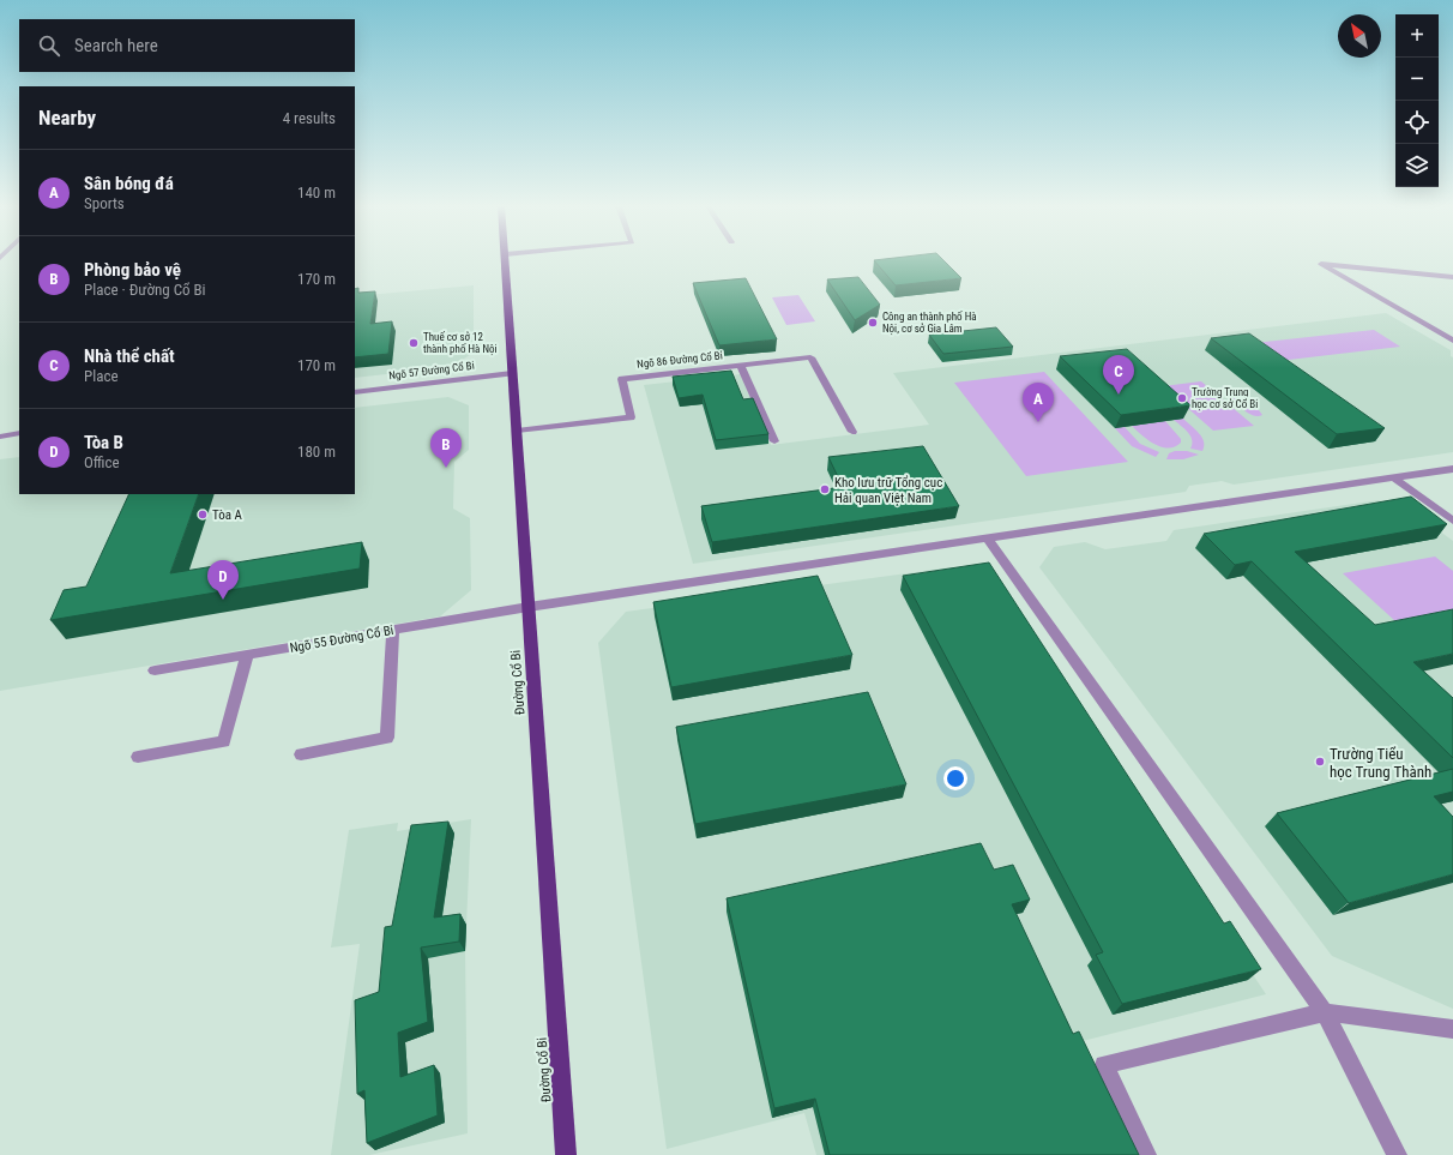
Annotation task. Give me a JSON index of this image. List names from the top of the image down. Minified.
{"streets":{"main road":["Đường Cổ Bi"],"street":["Ngõ 86 Đường Cổ Bi","Ngõ 57 Đường Cổ Bi","Ngõ 55 Đường Cổ Bi"]},"crossings":[["Ngõ 86 Đường Cổ Bi","Đường Cổ Bi"],["Ngõ 57 Đường Cổ Bi","Đường Cổ Bi"],["Ngõ 55 Đường Cổ Bi","Đường Cổ Bi"]],"places":["Công an thành phố Hà Nội, cơ sở Gia Lâm","Thuế cơ sở 12 thành phố Hà Nội","Trường Trung học cơ sở Cổ Bi","Kho lưu trữ Tổng cục Hải quan Việt Nam","Tòa A","Trường Tiểu học Trung Thành"],"north":"top left","page":{"map_buttons":["+","−"],"search":"Search here","heading":["Nearby","4 results"],"list":[{"mark":"A","name":"Sân bóng đá","note":"Sports","value":"140 m"},{"mark":"B","name":"Phòng bảo vệ","note":"Place · Đường Cổ Bi","value":"170 m"},{"mark":"C","name":"Nhà thể chất","note":"Place","value":"170 m"},{"mark":"D","name":"Tòa B","note":"Office","value":"180 m"}],"pins":["C","A","B","D"]}}
